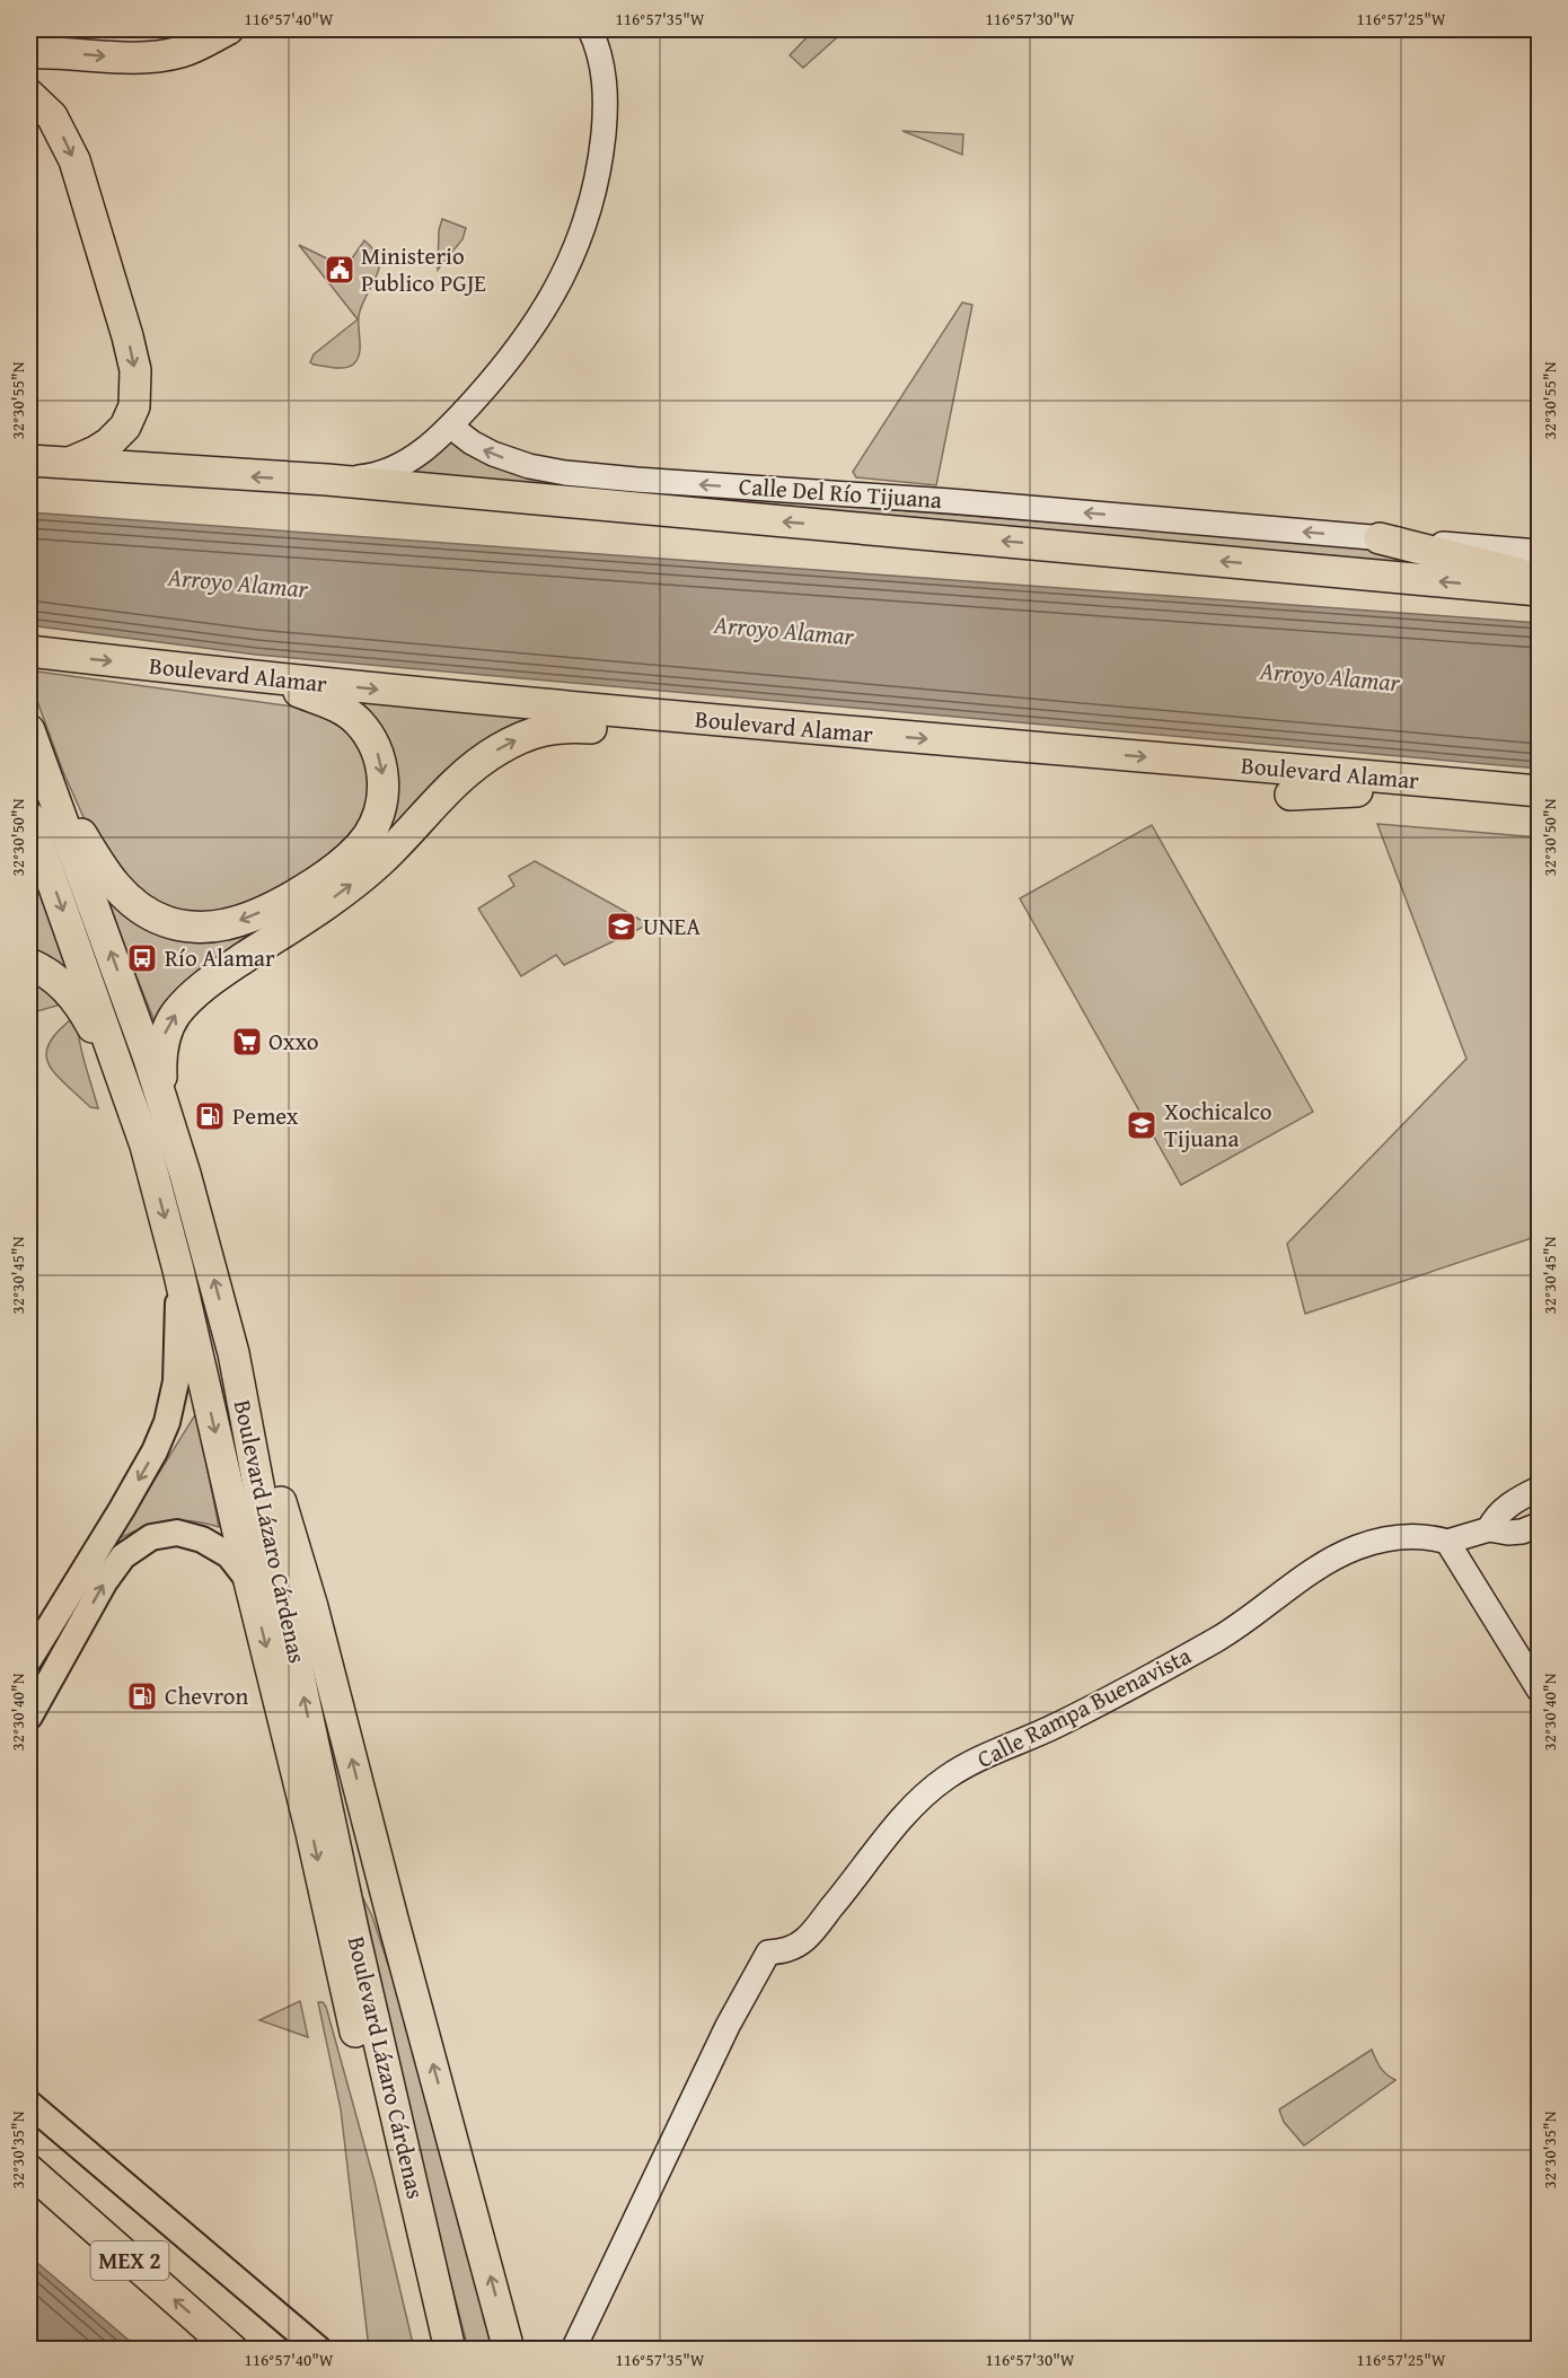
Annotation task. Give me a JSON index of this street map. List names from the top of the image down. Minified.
{"streets":{"highway":["Boulevard Alamar","Boulevard Lázaro Cárdenas","MEX 2"],"street":["Calle Del Río Tijuana","Calle Rampa Buenavista"]},"one_way":["Calle Del Río Tijuana"],"water":["Arroyo Alamar"],"places":{"public building":["Ministerio Publico PGJE"],"school or university":["UNEA","Xochicalco Tijuana"],"bus stop":["Río Alamar"],"supermarket":["Oxxo"],"fuel station":["Pemex","Chevron"]},"coordinates":["116°57'40\"W","116°57'35\"W","116°57'30\"W","116°57'25\"W","32°30'55\"N","32°30'50\"N","32°30'45\"N","32°30'40\"N","32°30'35\"N"]}
